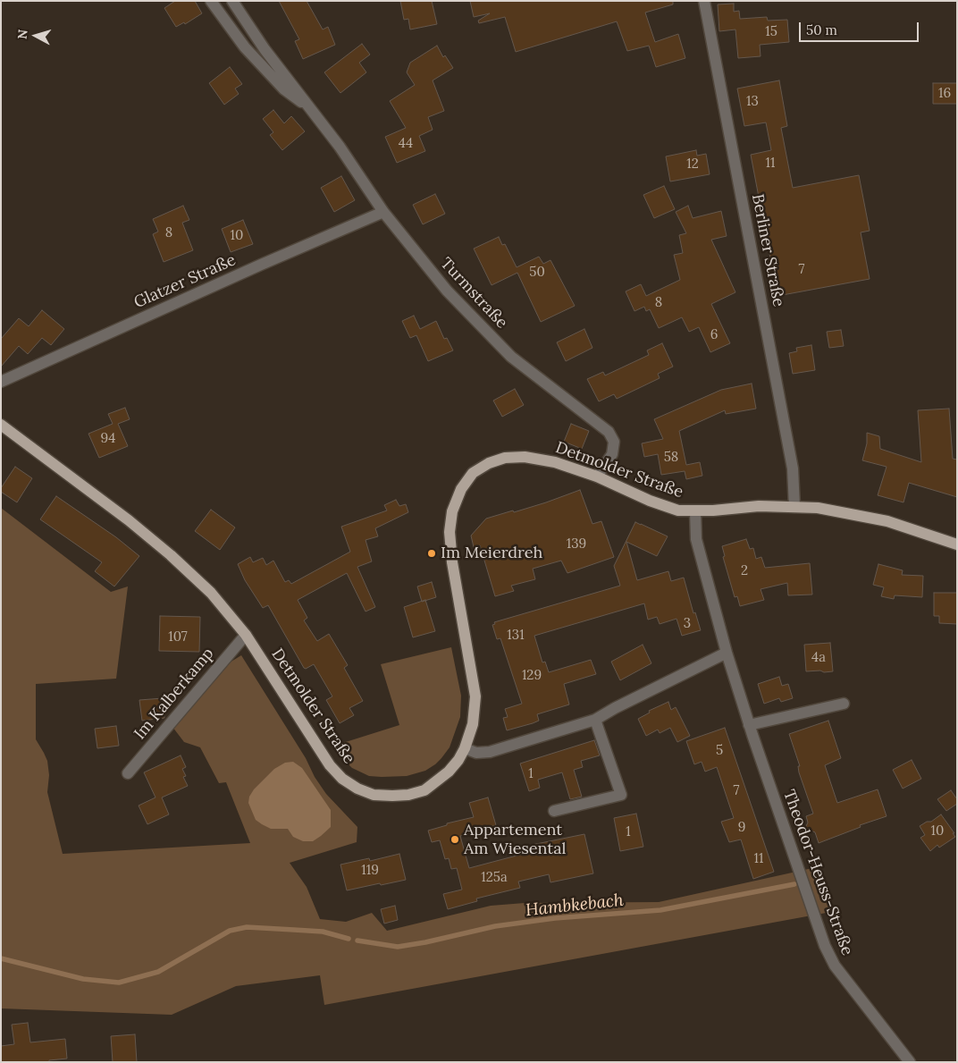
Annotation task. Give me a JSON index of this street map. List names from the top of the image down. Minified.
{"streets":{"main road":["Detmolder Straße"],"street":["Berliner Straße","Glatzer Straße","Turmstraße","Im Kalberkamp","Theodor-Heuss-Straße"]},"crossings":[["Berliner Straße","Detmolder Straße"],["Glatzer Straße","Turmstraße"],["Turmstraße","Detmolder Straße"],["Detmolder Straße","Im Kalberkamp"],["Detmolder Straße","Theodor-Heuss-Straße"]],"water":["Hambkebach"],"places":["Im Meierdreh","Appartement Am Wiesental"],"house_numbers":["15","16","13","44","11","12","8","10","7","50","8","6","94","58","139","2","3","131","107","4a","129","5","1","7","9","10","1","11","119","125a"],"scale_bar":"50 m","north":"left"}
